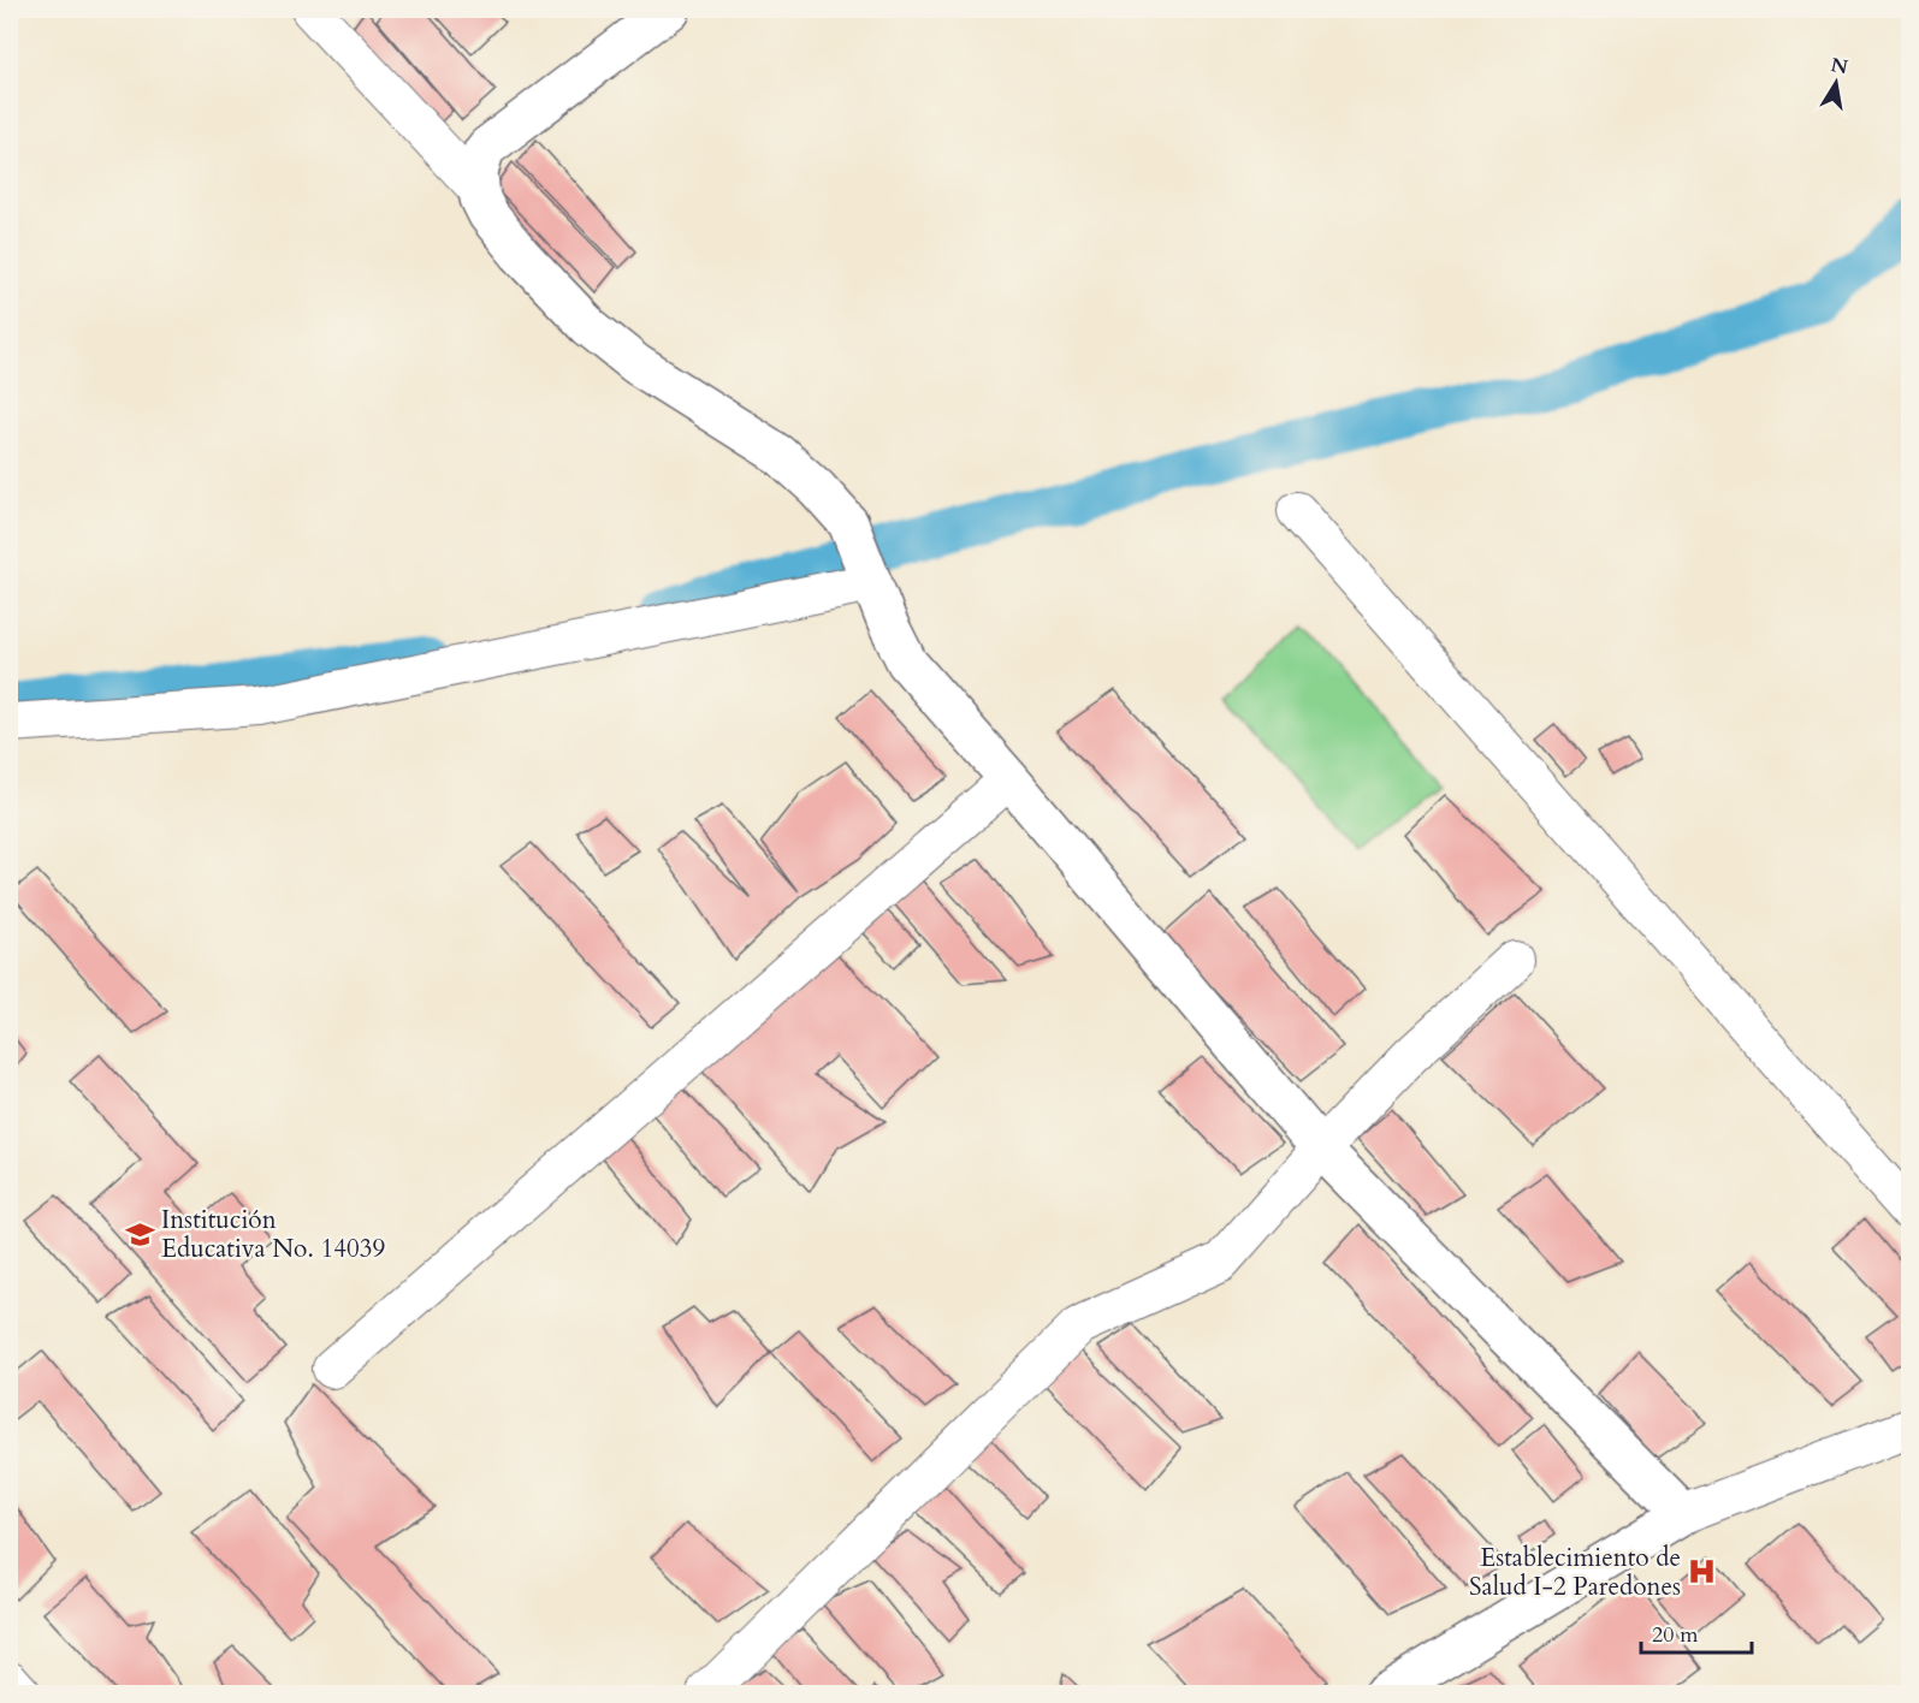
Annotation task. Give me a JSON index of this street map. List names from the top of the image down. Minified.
{"places":{"school or university":["Institución Educativa No. 14039"],"hospital":["Establecimiento de Salud I-2 Paredones"]},"scale_bar":"20 m","north":"top"}
